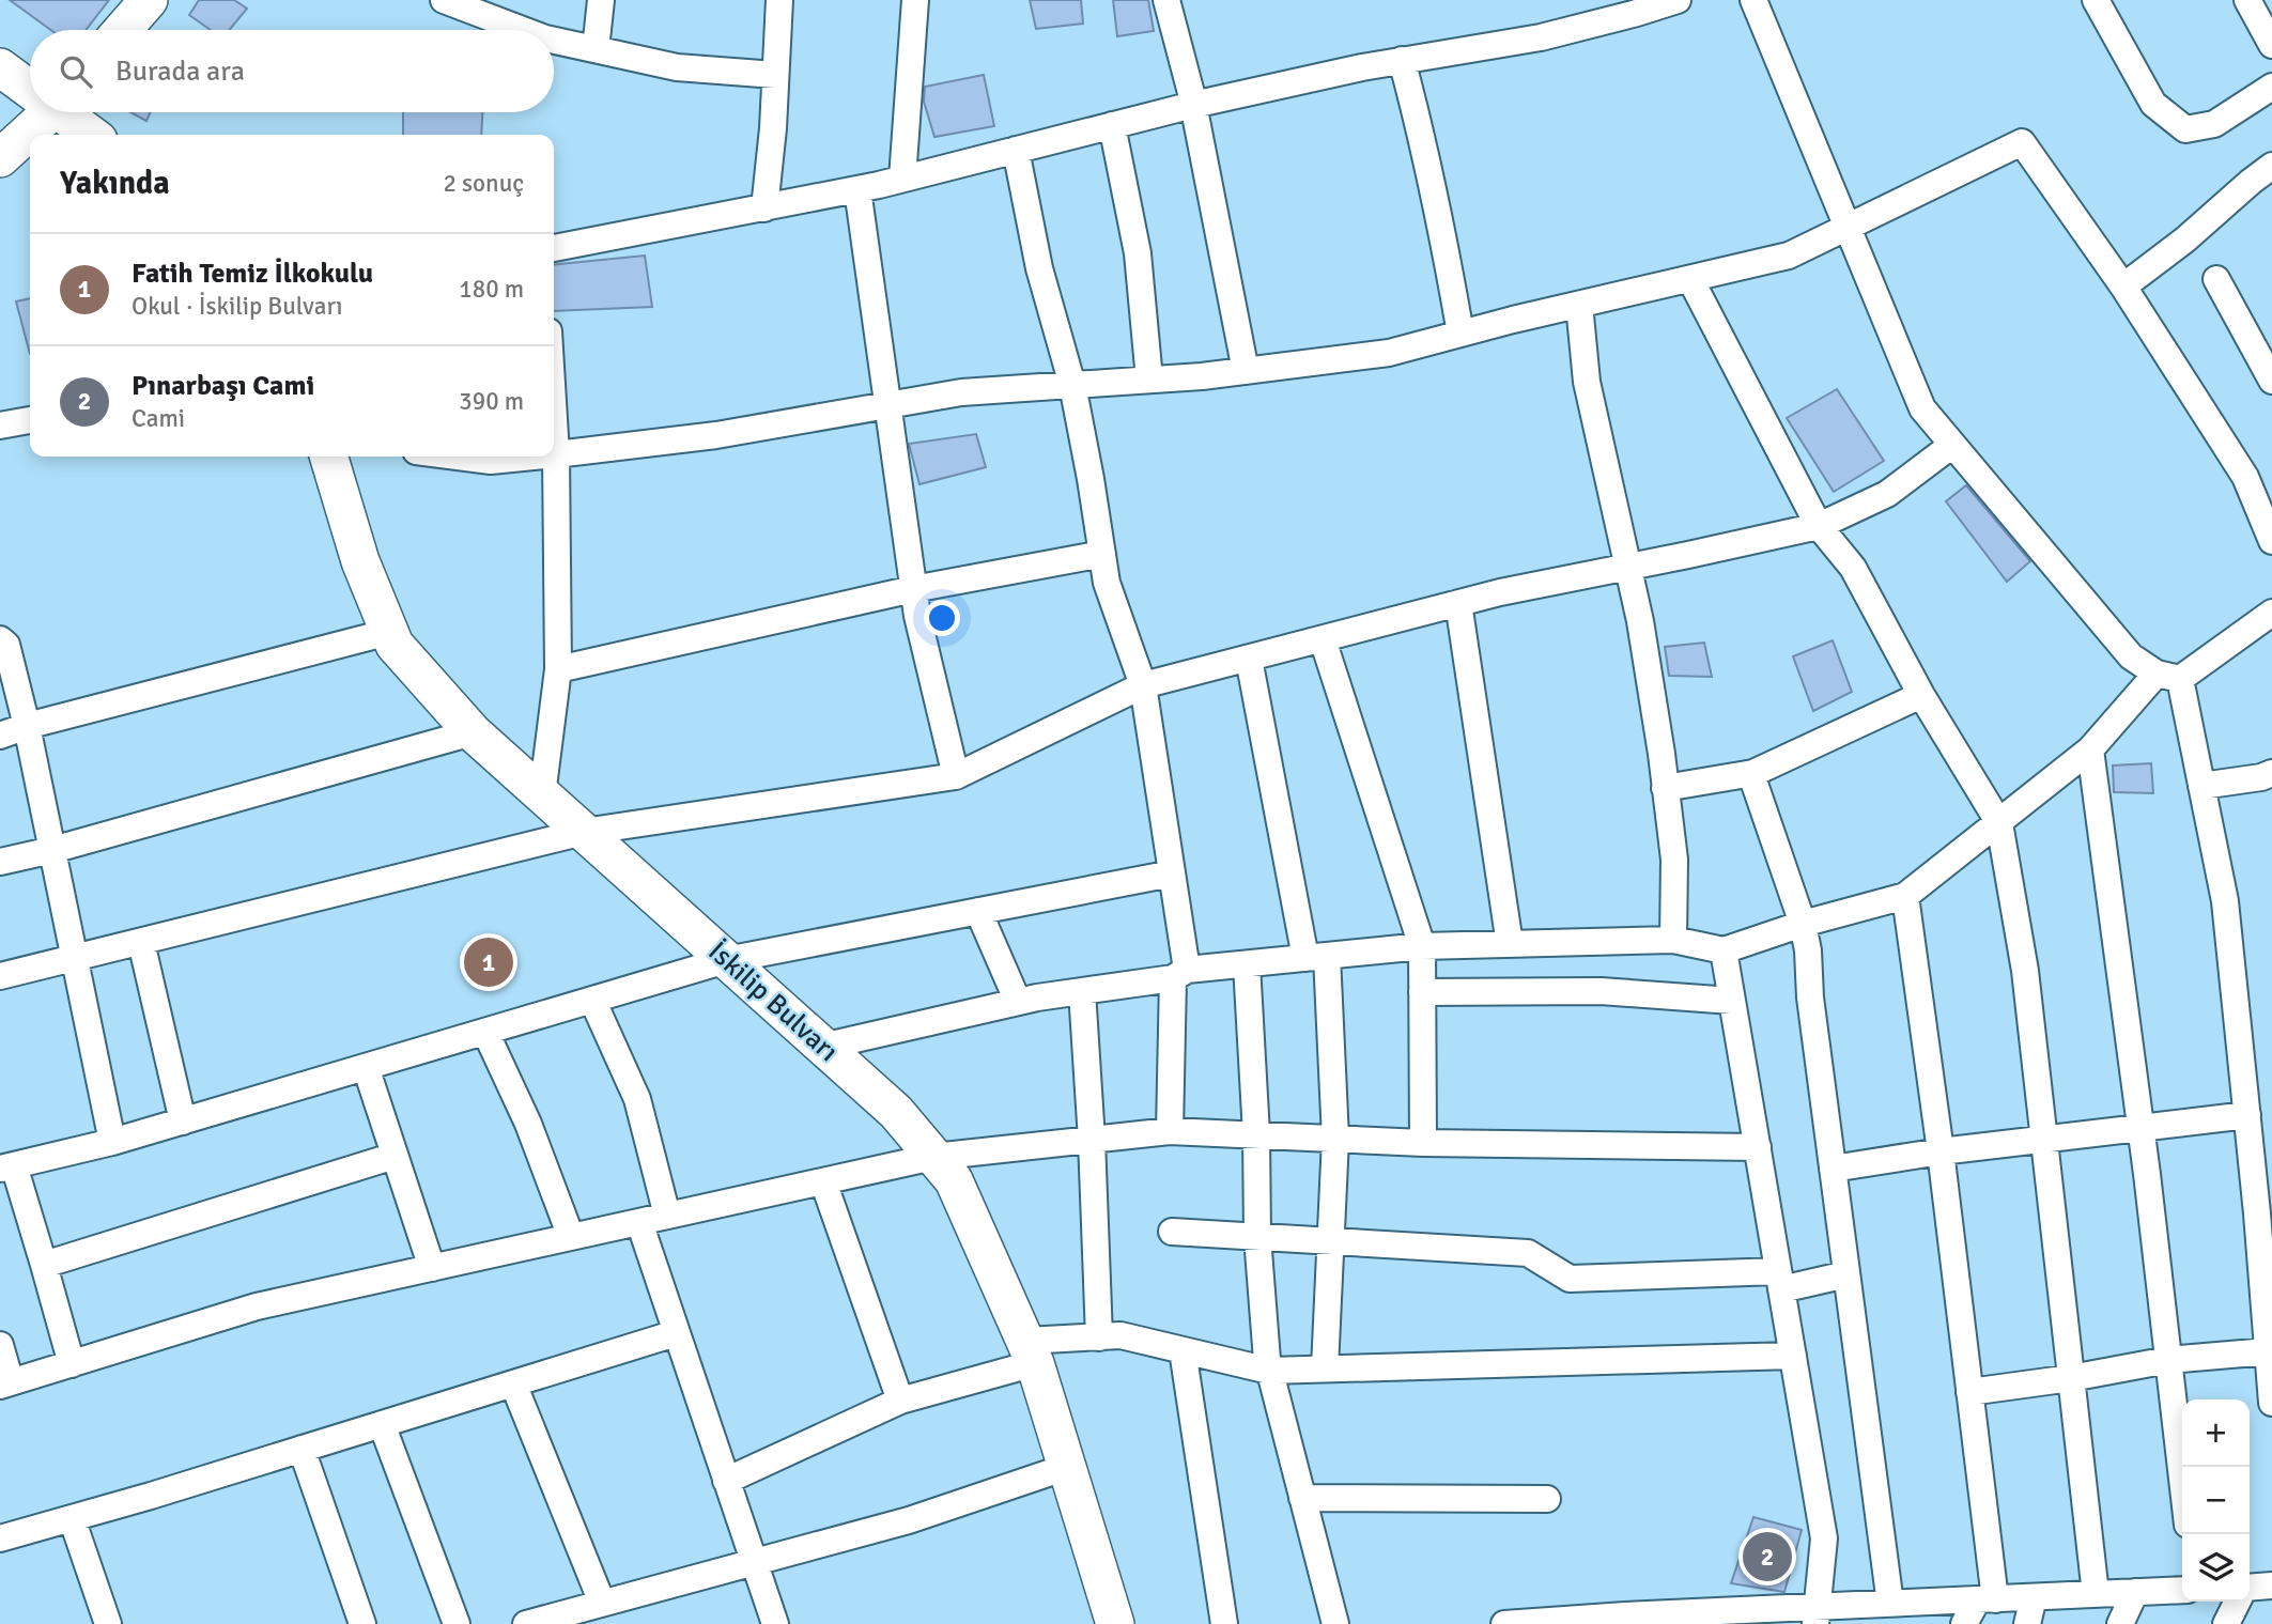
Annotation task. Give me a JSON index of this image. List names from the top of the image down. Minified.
{"streets":{"main road":["İskilip Bulvarı"]},"page":{"search":"Burada ara","heading":["Yakında","2 sonuç"],"list":[{"mark":"1","name":"Fatih Temiz İlkokulu","note":"Okul · İskilip Bulvarı","value":"180 m"},{"mark":"2","name":"Pınarbaşı Cami","note":"Cami","value":"390 m"}],"pins":["1","2"],"map_buttons":["+","−"]}}
